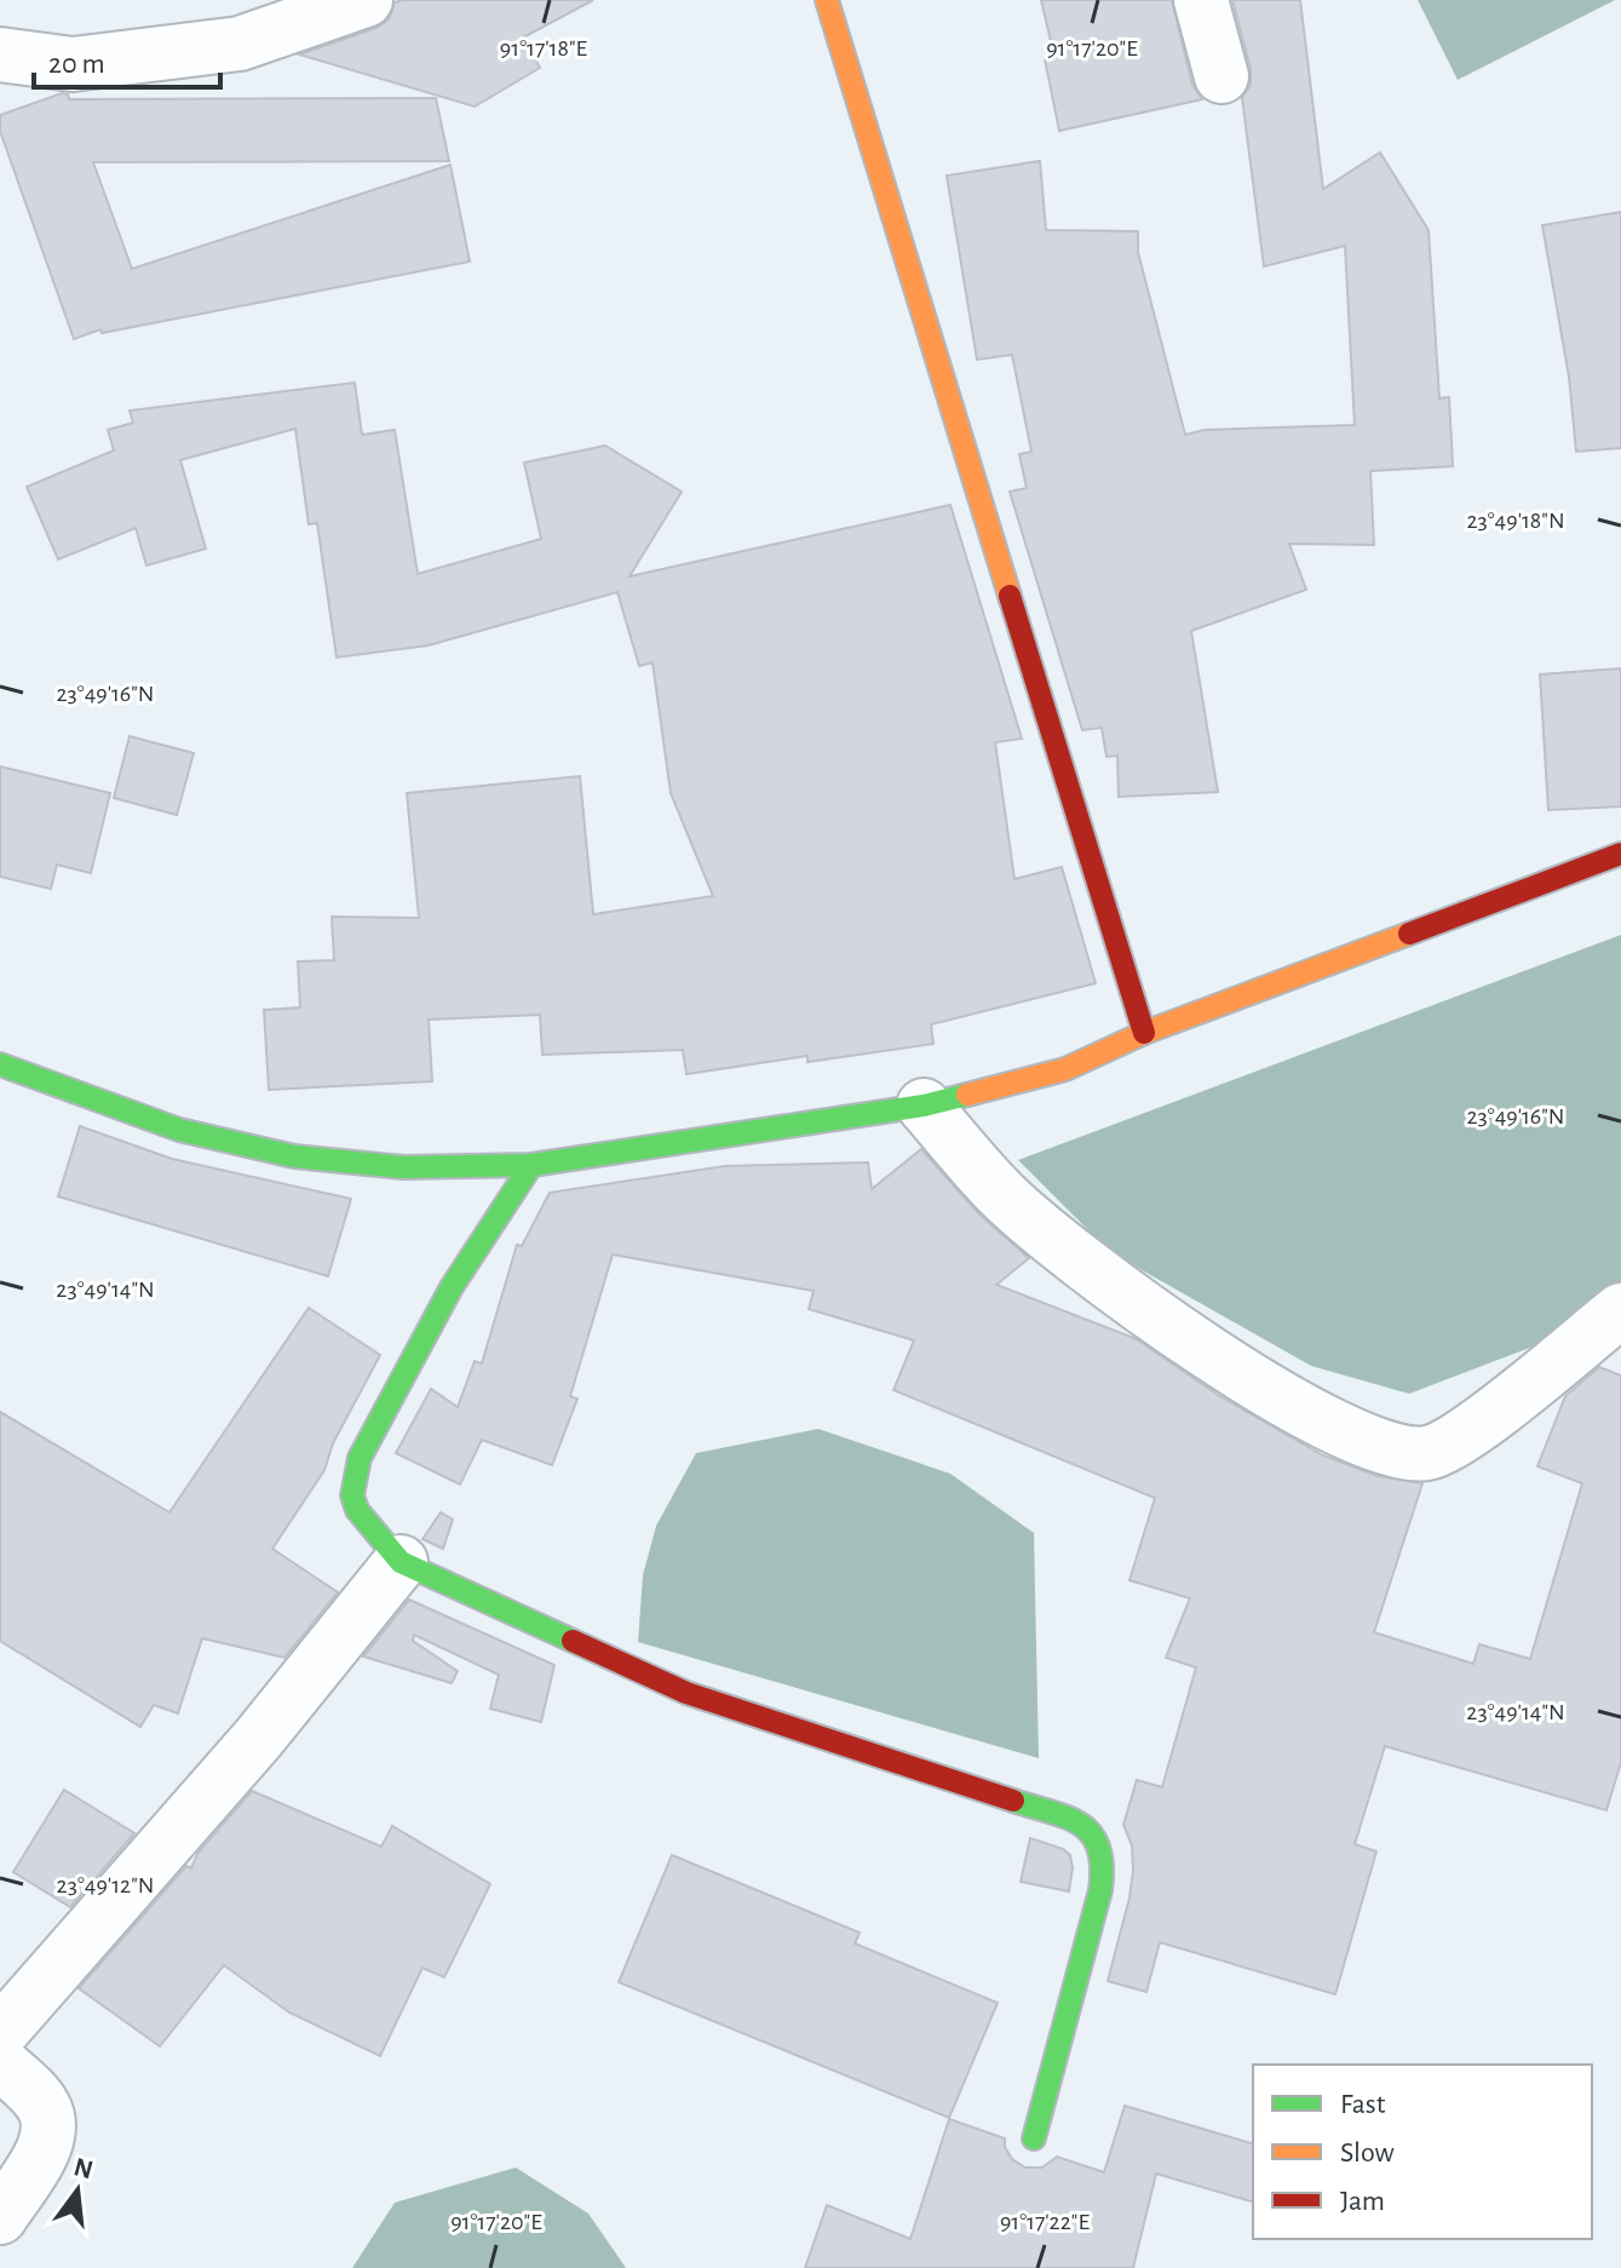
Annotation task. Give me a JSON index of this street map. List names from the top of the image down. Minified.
{"legend":["Fast","Slow","Jam"],"scale_bar":"20 m","north":"top","coordinates":["91°17'18\"E","91°17'20\"E","23°49'18\"N","23°49'16\"N","23°49'14\"N","23°49'12\"N","91°17'22\"E"]}
